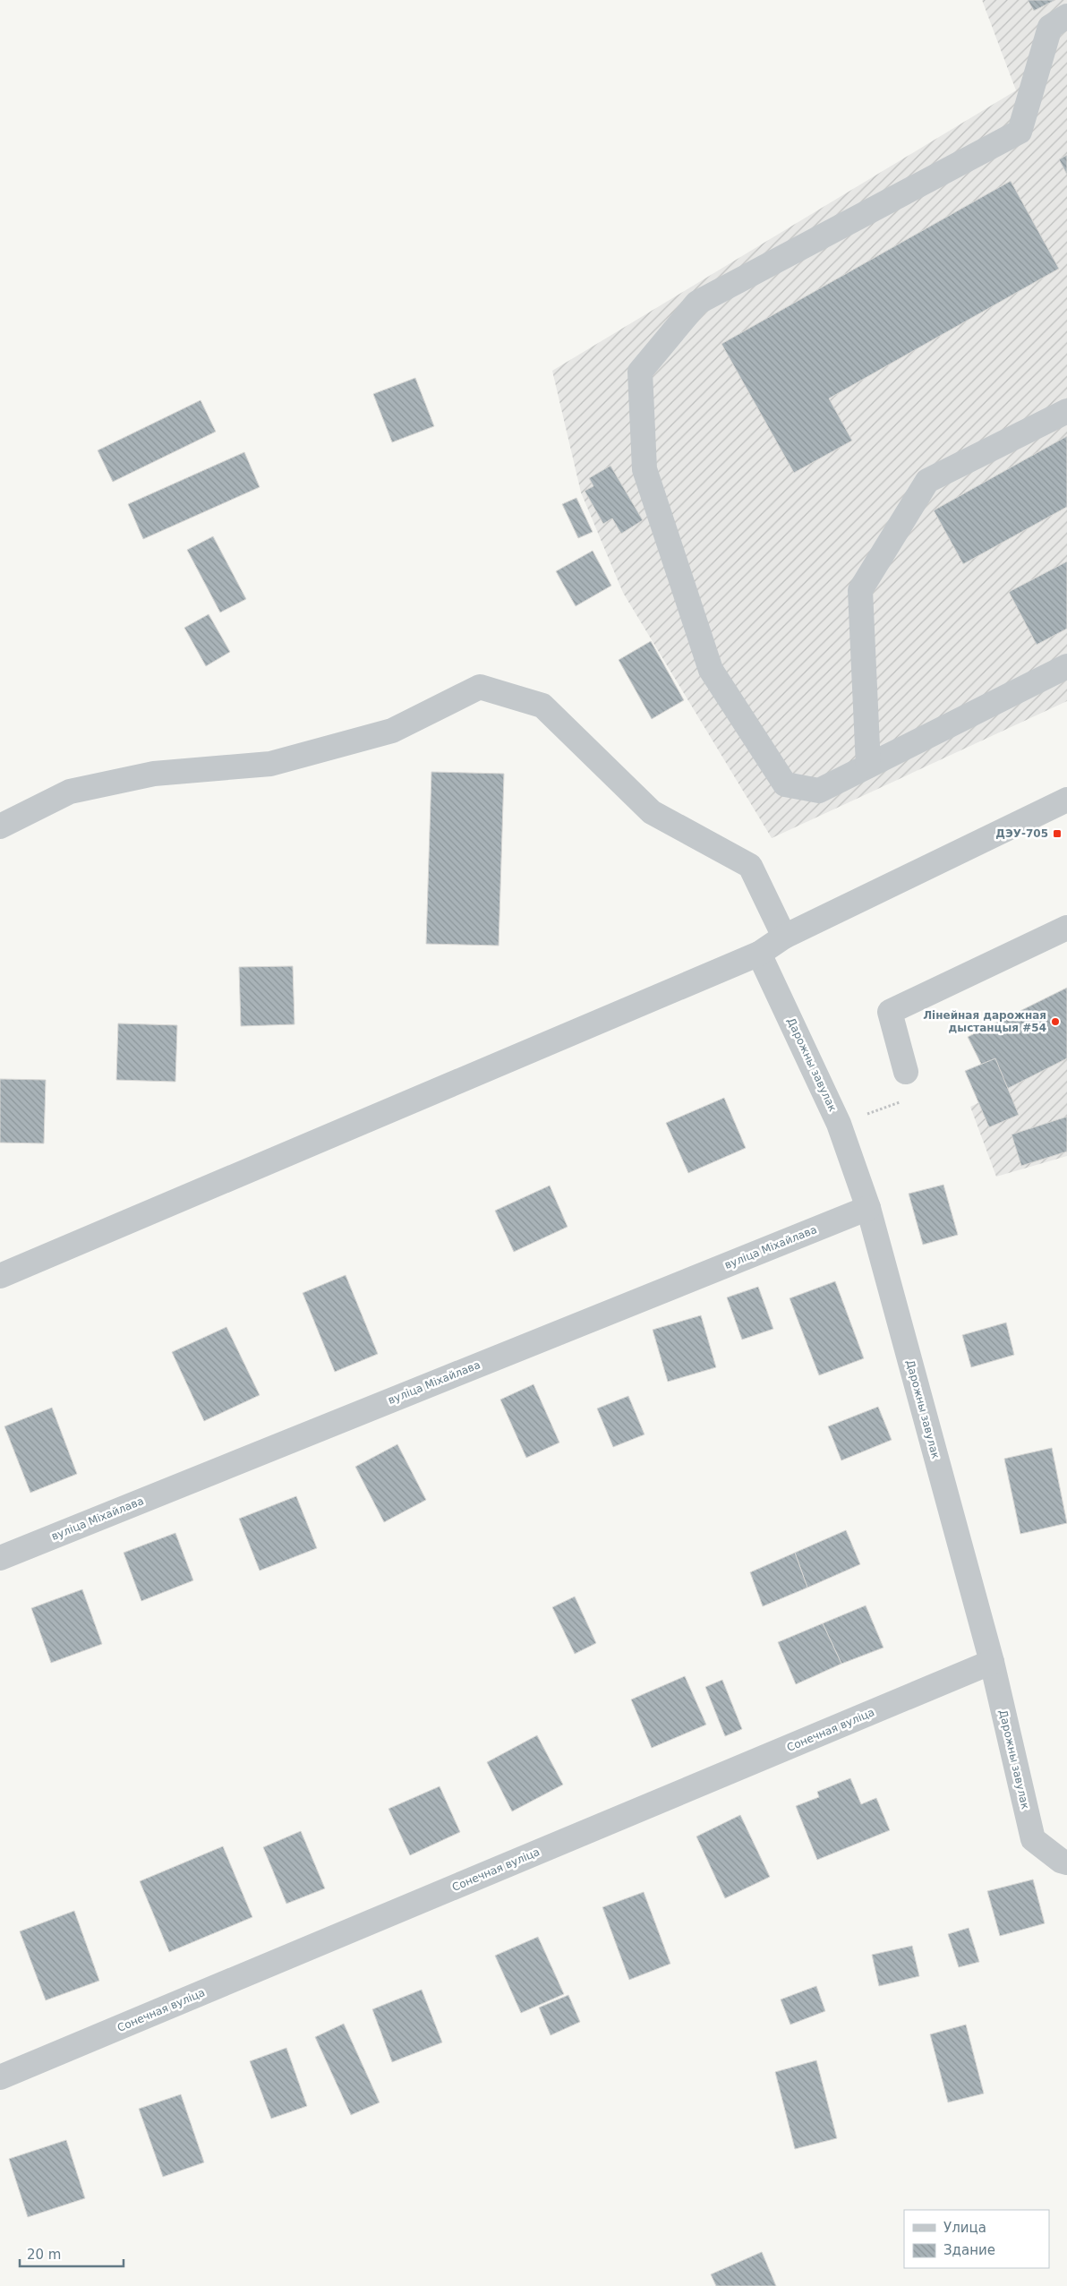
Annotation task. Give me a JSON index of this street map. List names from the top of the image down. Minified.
{"streets":{"street":["Дарожны завулак","вуліца Міхайлава","Сонечная вуліца"]},"crossings":[["Дарожны завулак","вуліца Міхайлава"],["Дарожны завулак","Сонечная вуліца"]],"places":{"transit":["ДЭУ-705"],"other":["Лінейная дарожная дыстанцыя #54"]},"legend":["Улица","Здание"],"scale_bar":"20 m"}
